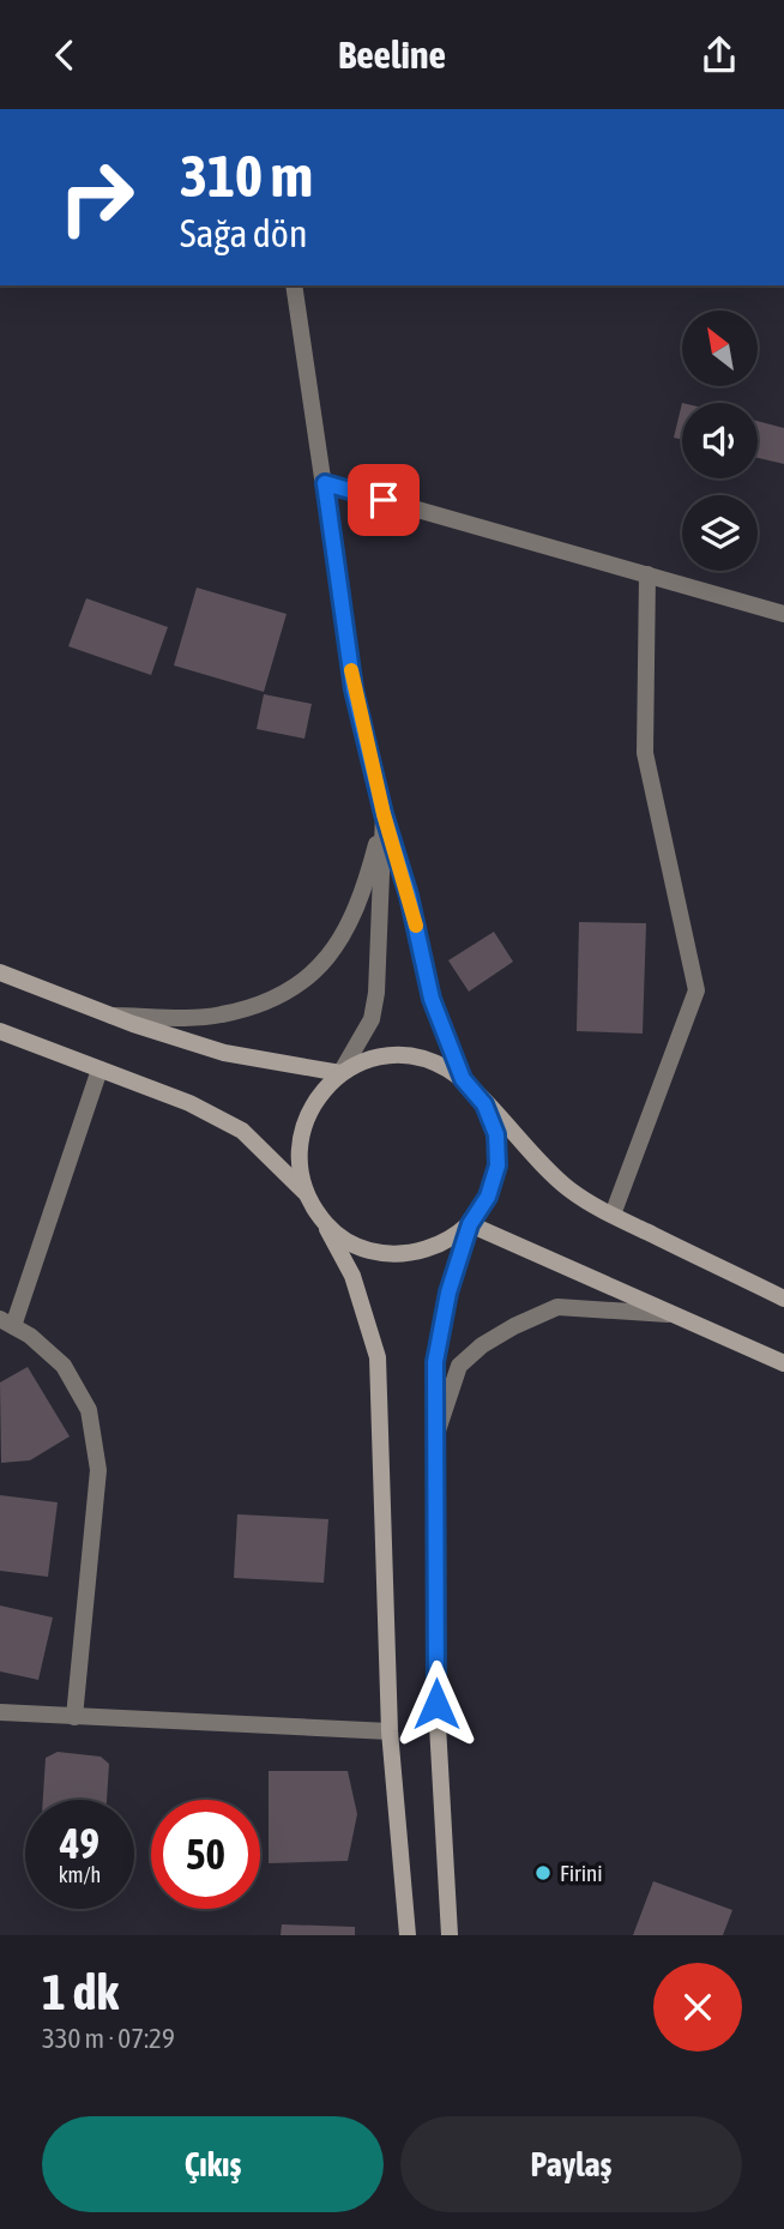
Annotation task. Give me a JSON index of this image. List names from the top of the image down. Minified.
{"places":["Firini"],"north":"top left","page":{"header":"Beeline","turn":["310 m","Sağa dön"],"speed":"49 km/h","limit":"50","heading":["1 dk","330 m · 07:29"],"buttons":["Çıkış","Paylaş"]}}
